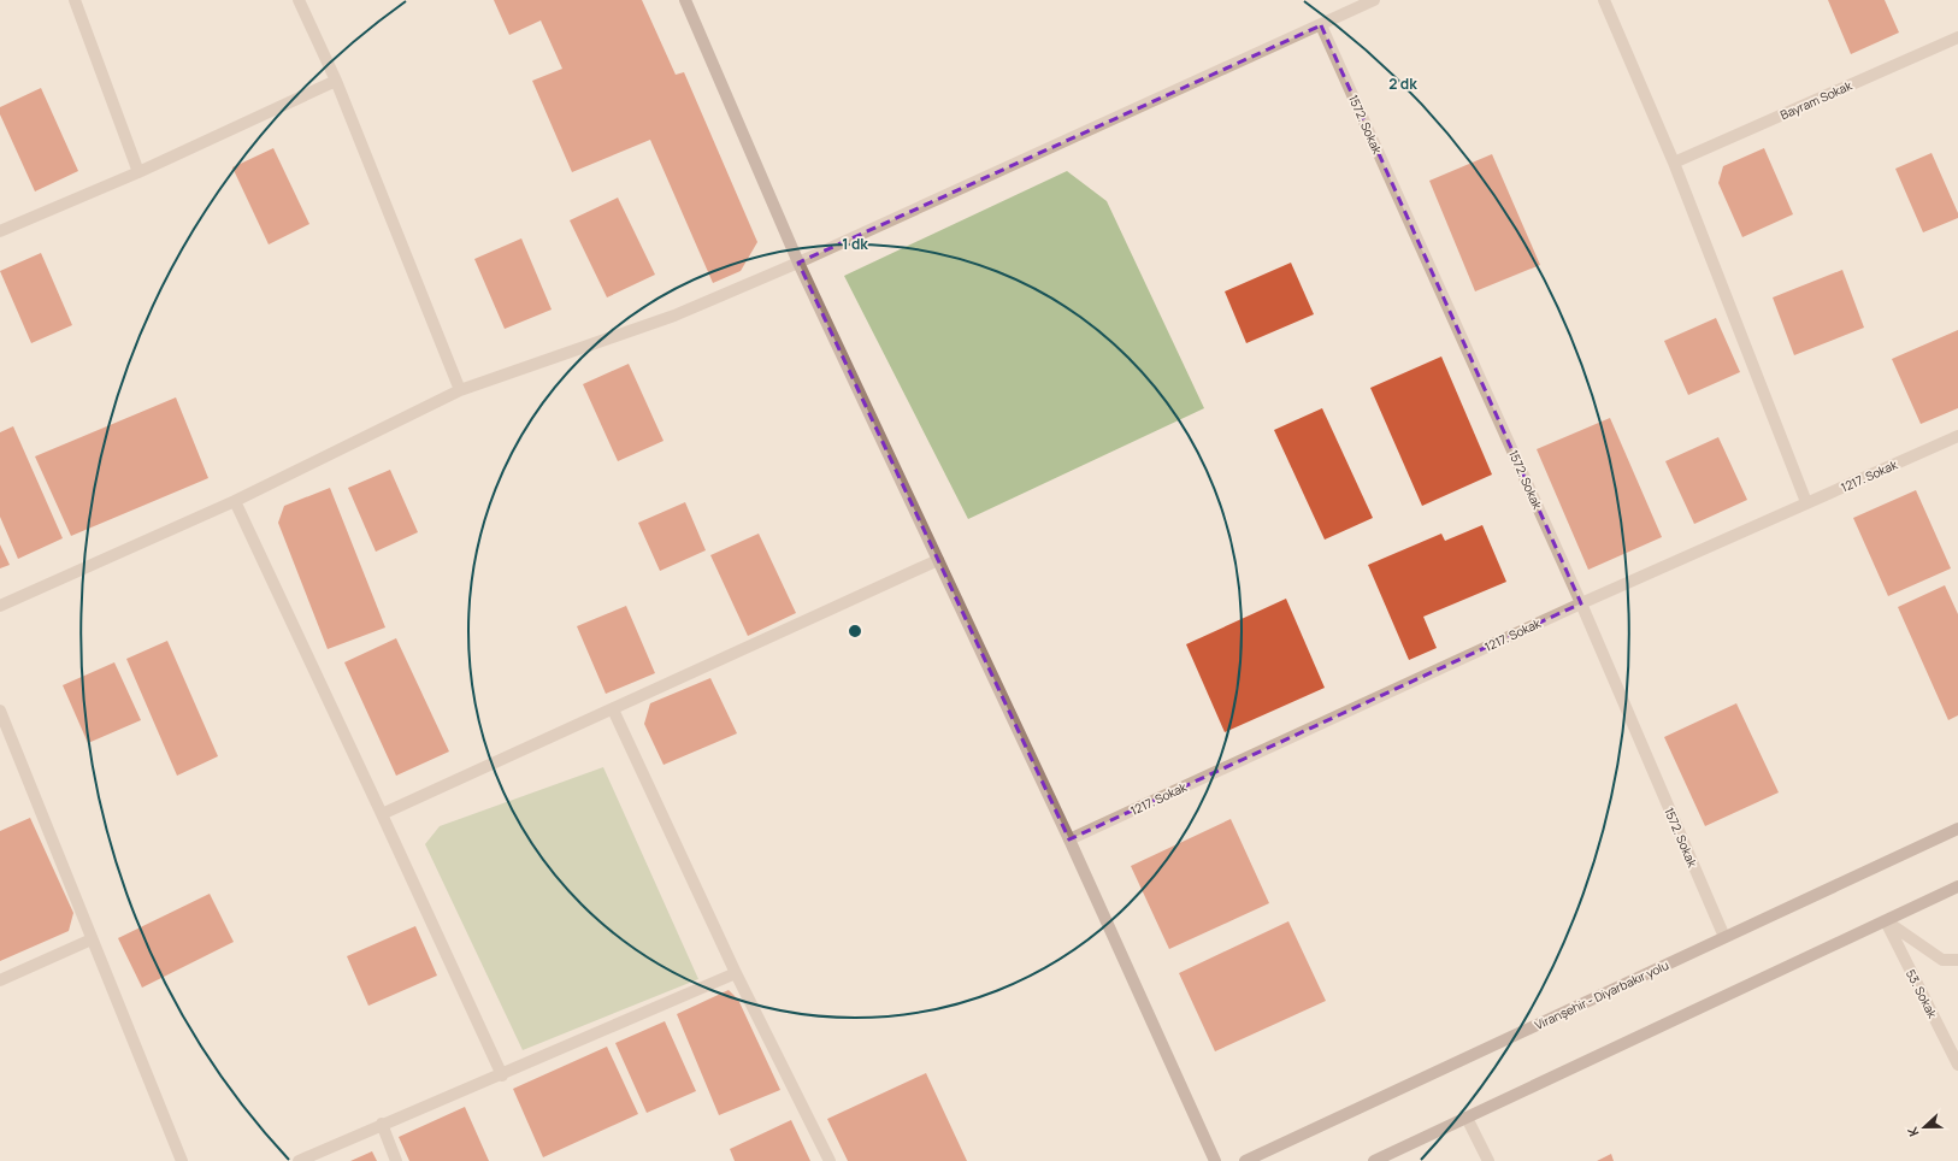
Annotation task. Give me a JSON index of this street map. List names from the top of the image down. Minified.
{"streets":{"main road":["Viranşehir - Diyarbakır yolu"],"street":["Bayram Sokak","1572. Sokak","1217. Sokak","53. Sokak"]},"crossings":[["1572. Sokak","1217. Sokak"],["1572. Sokak","Viranşehir - Diyarbakır yolu"]],"north":"left","rings":["2 dk","1 dk"]}
